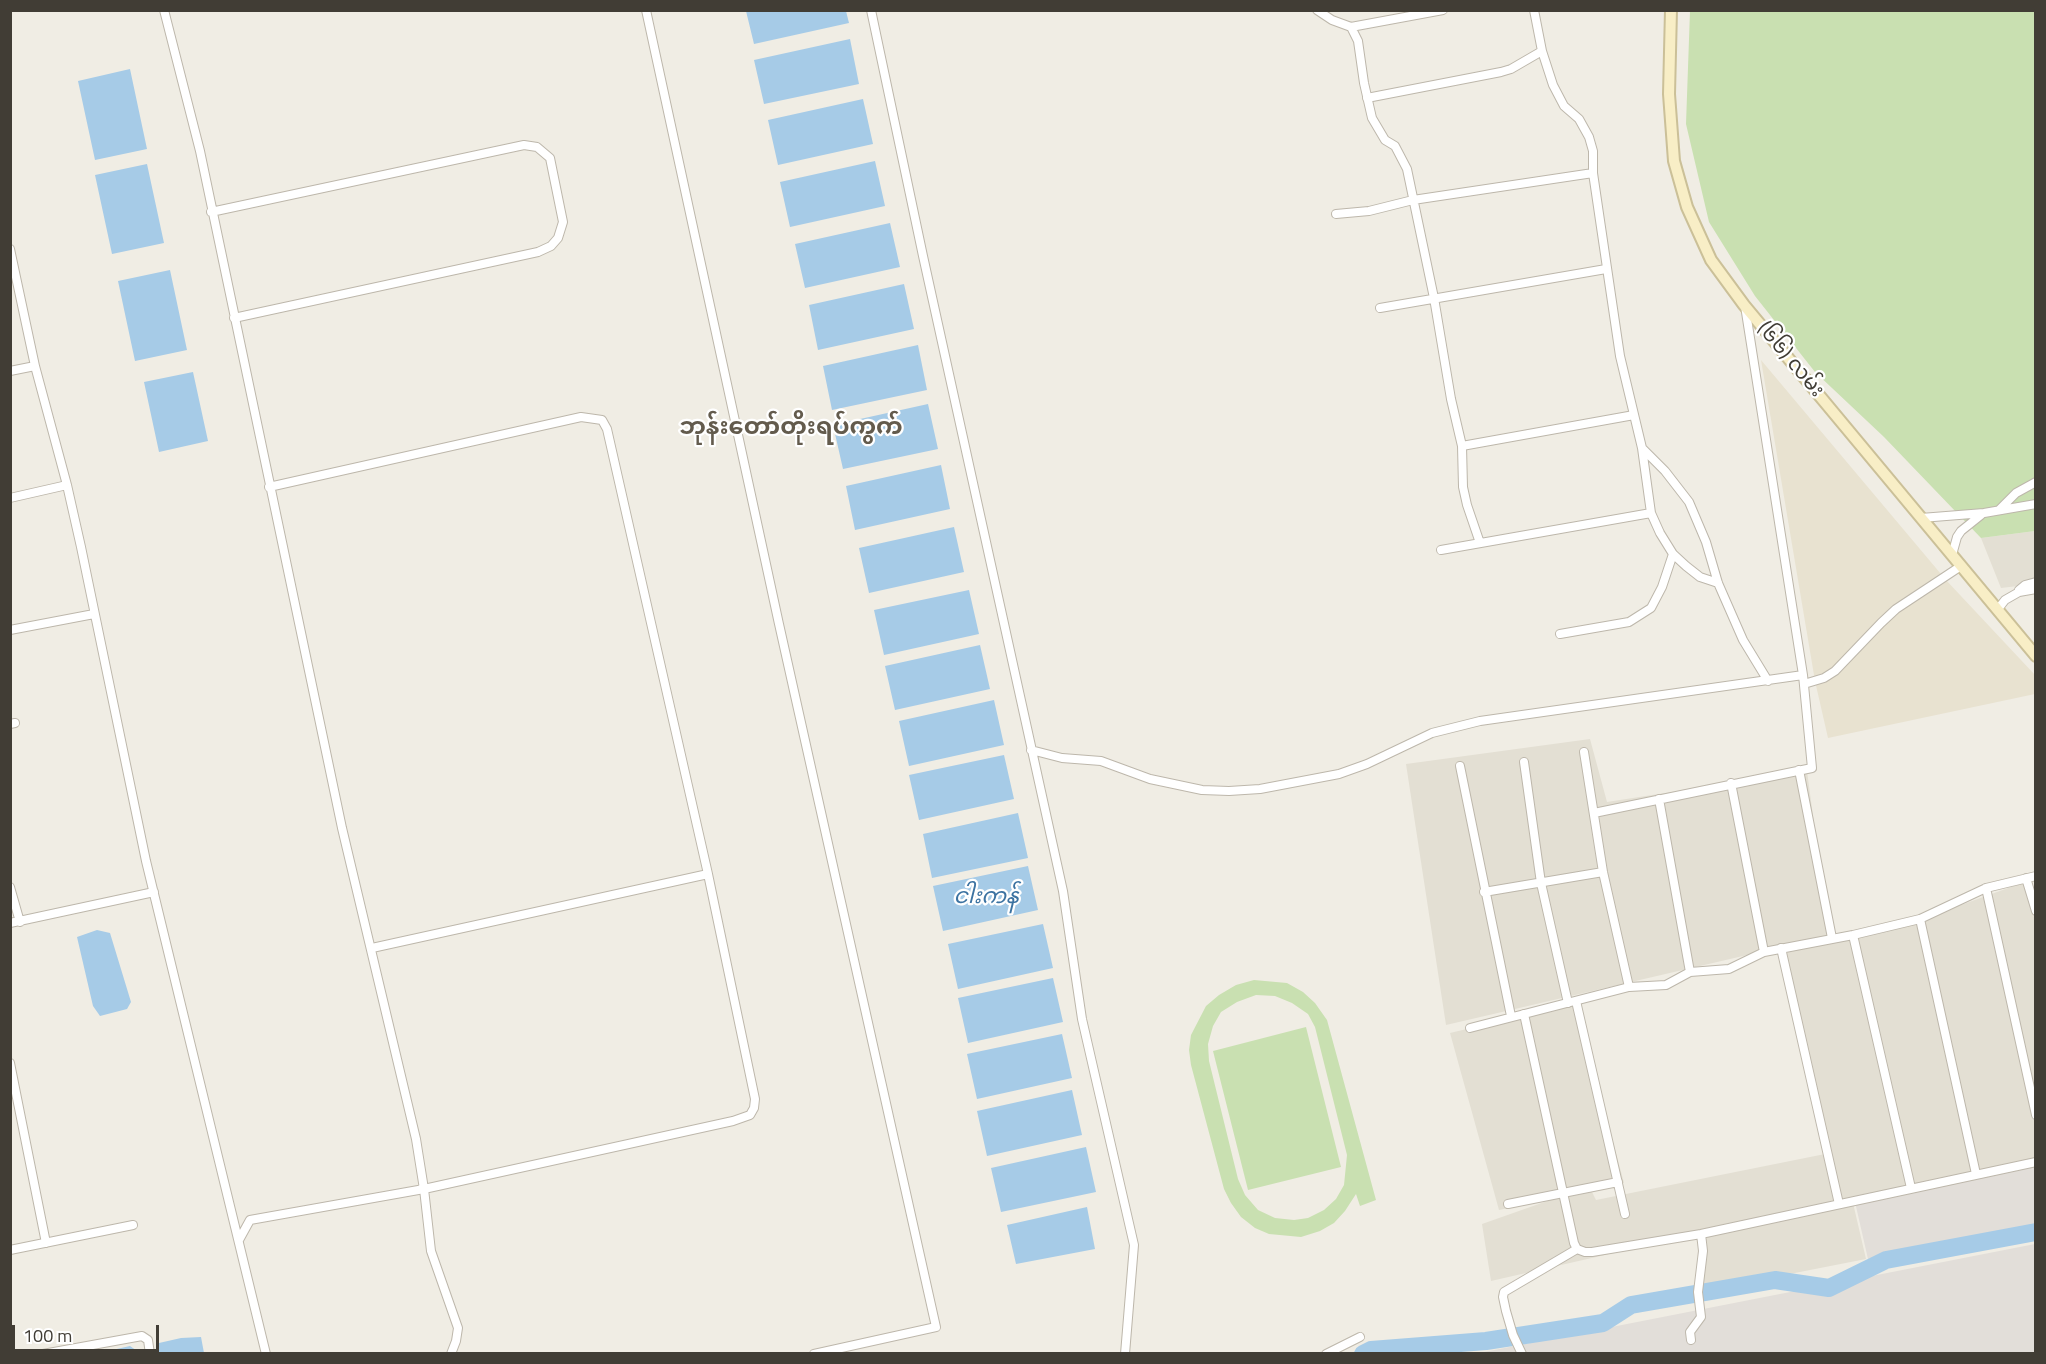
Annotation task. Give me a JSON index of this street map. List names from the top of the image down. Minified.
{"streets":{"street":["(၆၆) လမ်း"]},"districts":["ဘုန်းတော်တိုးရပ်ကွက်"],"water":["ငါးကန်"],"scale_bar":"100 m"}
